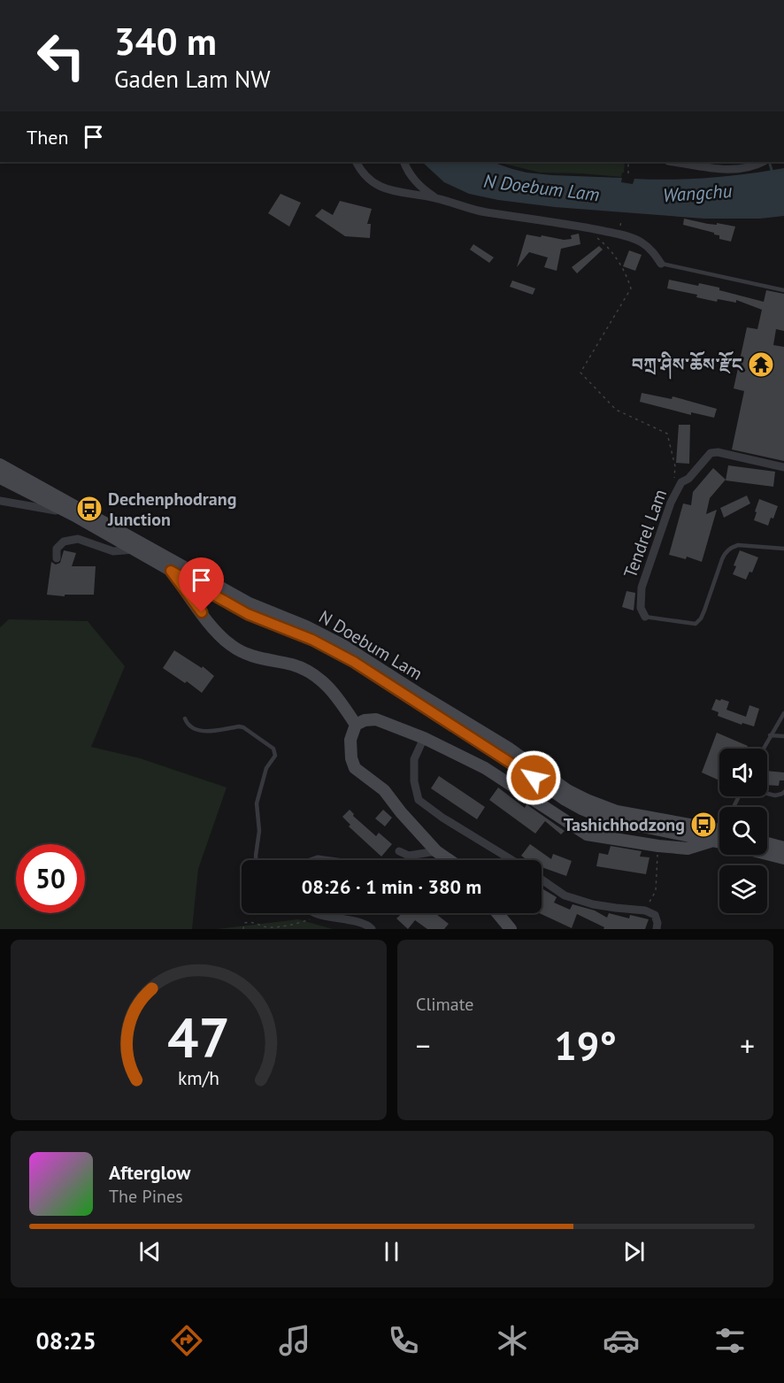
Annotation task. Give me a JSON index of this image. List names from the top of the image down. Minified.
{"streets":{"main road":["N Doebum Lam"],"street":["Tendrel Lam"]},"water":["N Doebum Lam","Wangchu"],"places":{"temple":["བཀྲ་ཤིས་ཆོས་རྫོང"],"bus stop":["Dechenphodrang Junction","Tashichhodzong"]},"page":{"turn":["340 m","Gaden Lam NW"],"then":"Then","limit":"50","trip":"08:26 · 1 min · 380 m","tile":"Climate","heat":["−","19°","+"],"song":["Afterglow","The Pines"],"tabs":"08:25","gauge":["47","km/h"]}}
